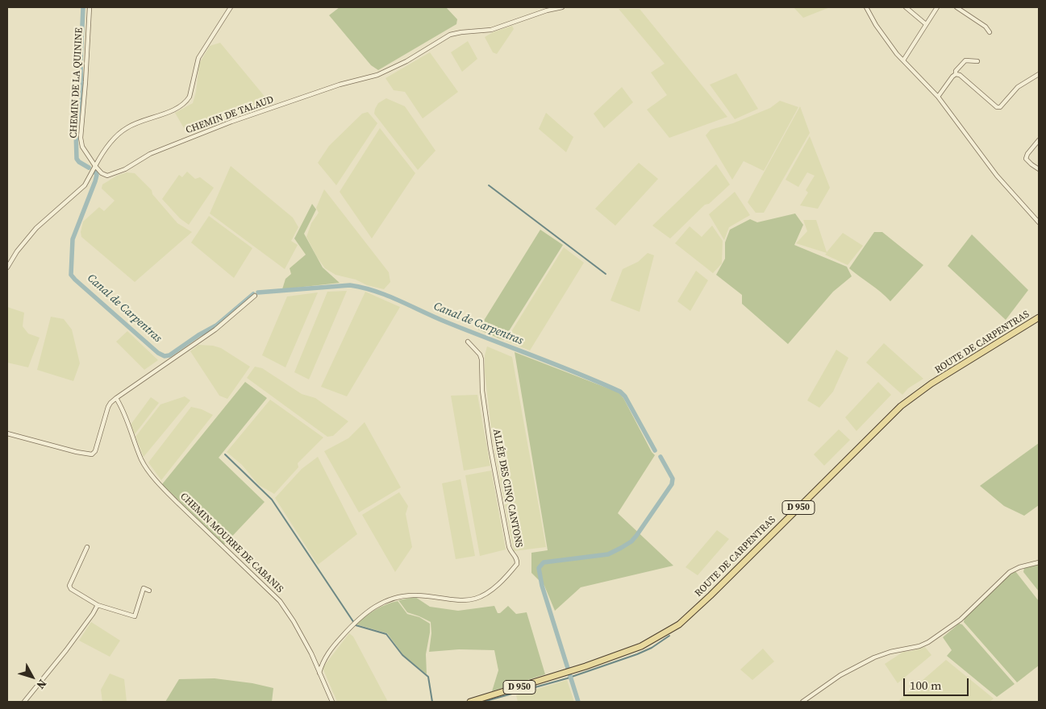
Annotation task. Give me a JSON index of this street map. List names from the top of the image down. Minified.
{"streets":{"main road":["ROUTE DE CARPENTRAS","D 950"],"street":["CHEMIN DE LA QUININE","CHEMIN DE TALAUD","ALLÉE DES CINQ CANTONS","CHEMIN MOURRE DE CABANIS"]},"crossings":[["CHEMIN DE LA QUININE","CHEMIN DE TALAUD"],["ALLÉE DES CINQ CANTONS","CHEMIN MOURRE DE CABANIS"]],"water":["Canal de Carpentras"],"scale_bar":"100 m","north":"bottom right"}
